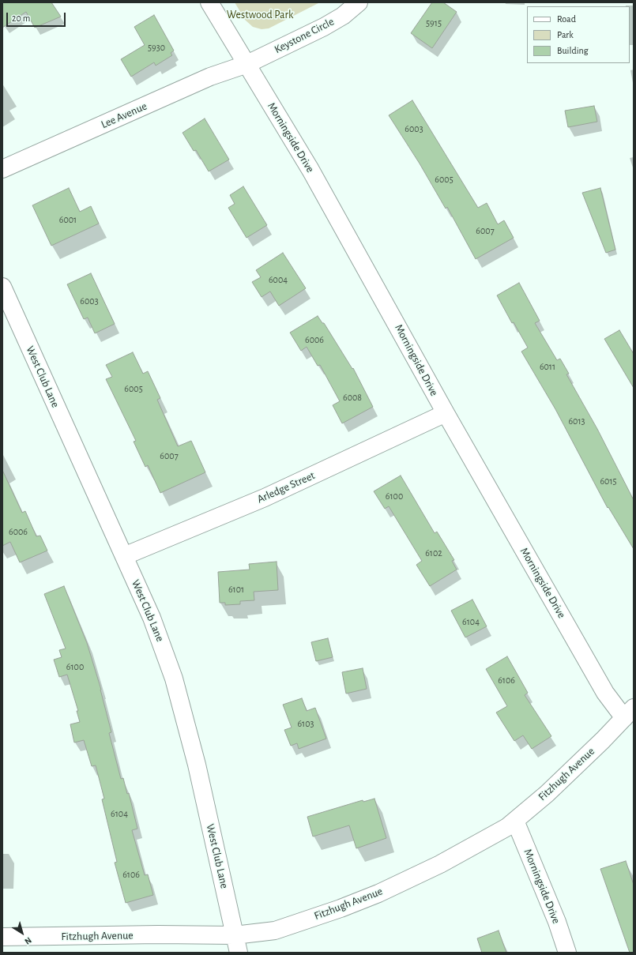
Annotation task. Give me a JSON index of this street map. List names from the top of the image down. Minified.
{"streets":{"street":["Keystone Circle","Lee Avenue","Morningside Drive","West Club Lane","Arledge Street","Fitzhugh Avenue"]},"crossings":[["Keystone Circle","Lee Avenue"],["Keystone Circle","Morningside Drive"],["Lee Avenue","Morningside Drive"],["Morningside Drive","Arledge Street"],["Morningside Drive","Fitzhugh Avenue"],["West Club Lane","Arledge Street"],["West Club Lane","Fitzhugh Avenue"]],"parks":["Westwood Park"],"house_numbers":["5915","5930","6003","6005","6001","6007","6004","6003","6006","6011","6005","6008","6013","6007","6015","6100","6006","6102","6101","6104","6100","6106","6103","6104","6106"],"legend":["Road","Park","Building"],"scale_bar":"20 m","north":"bottom right"}
